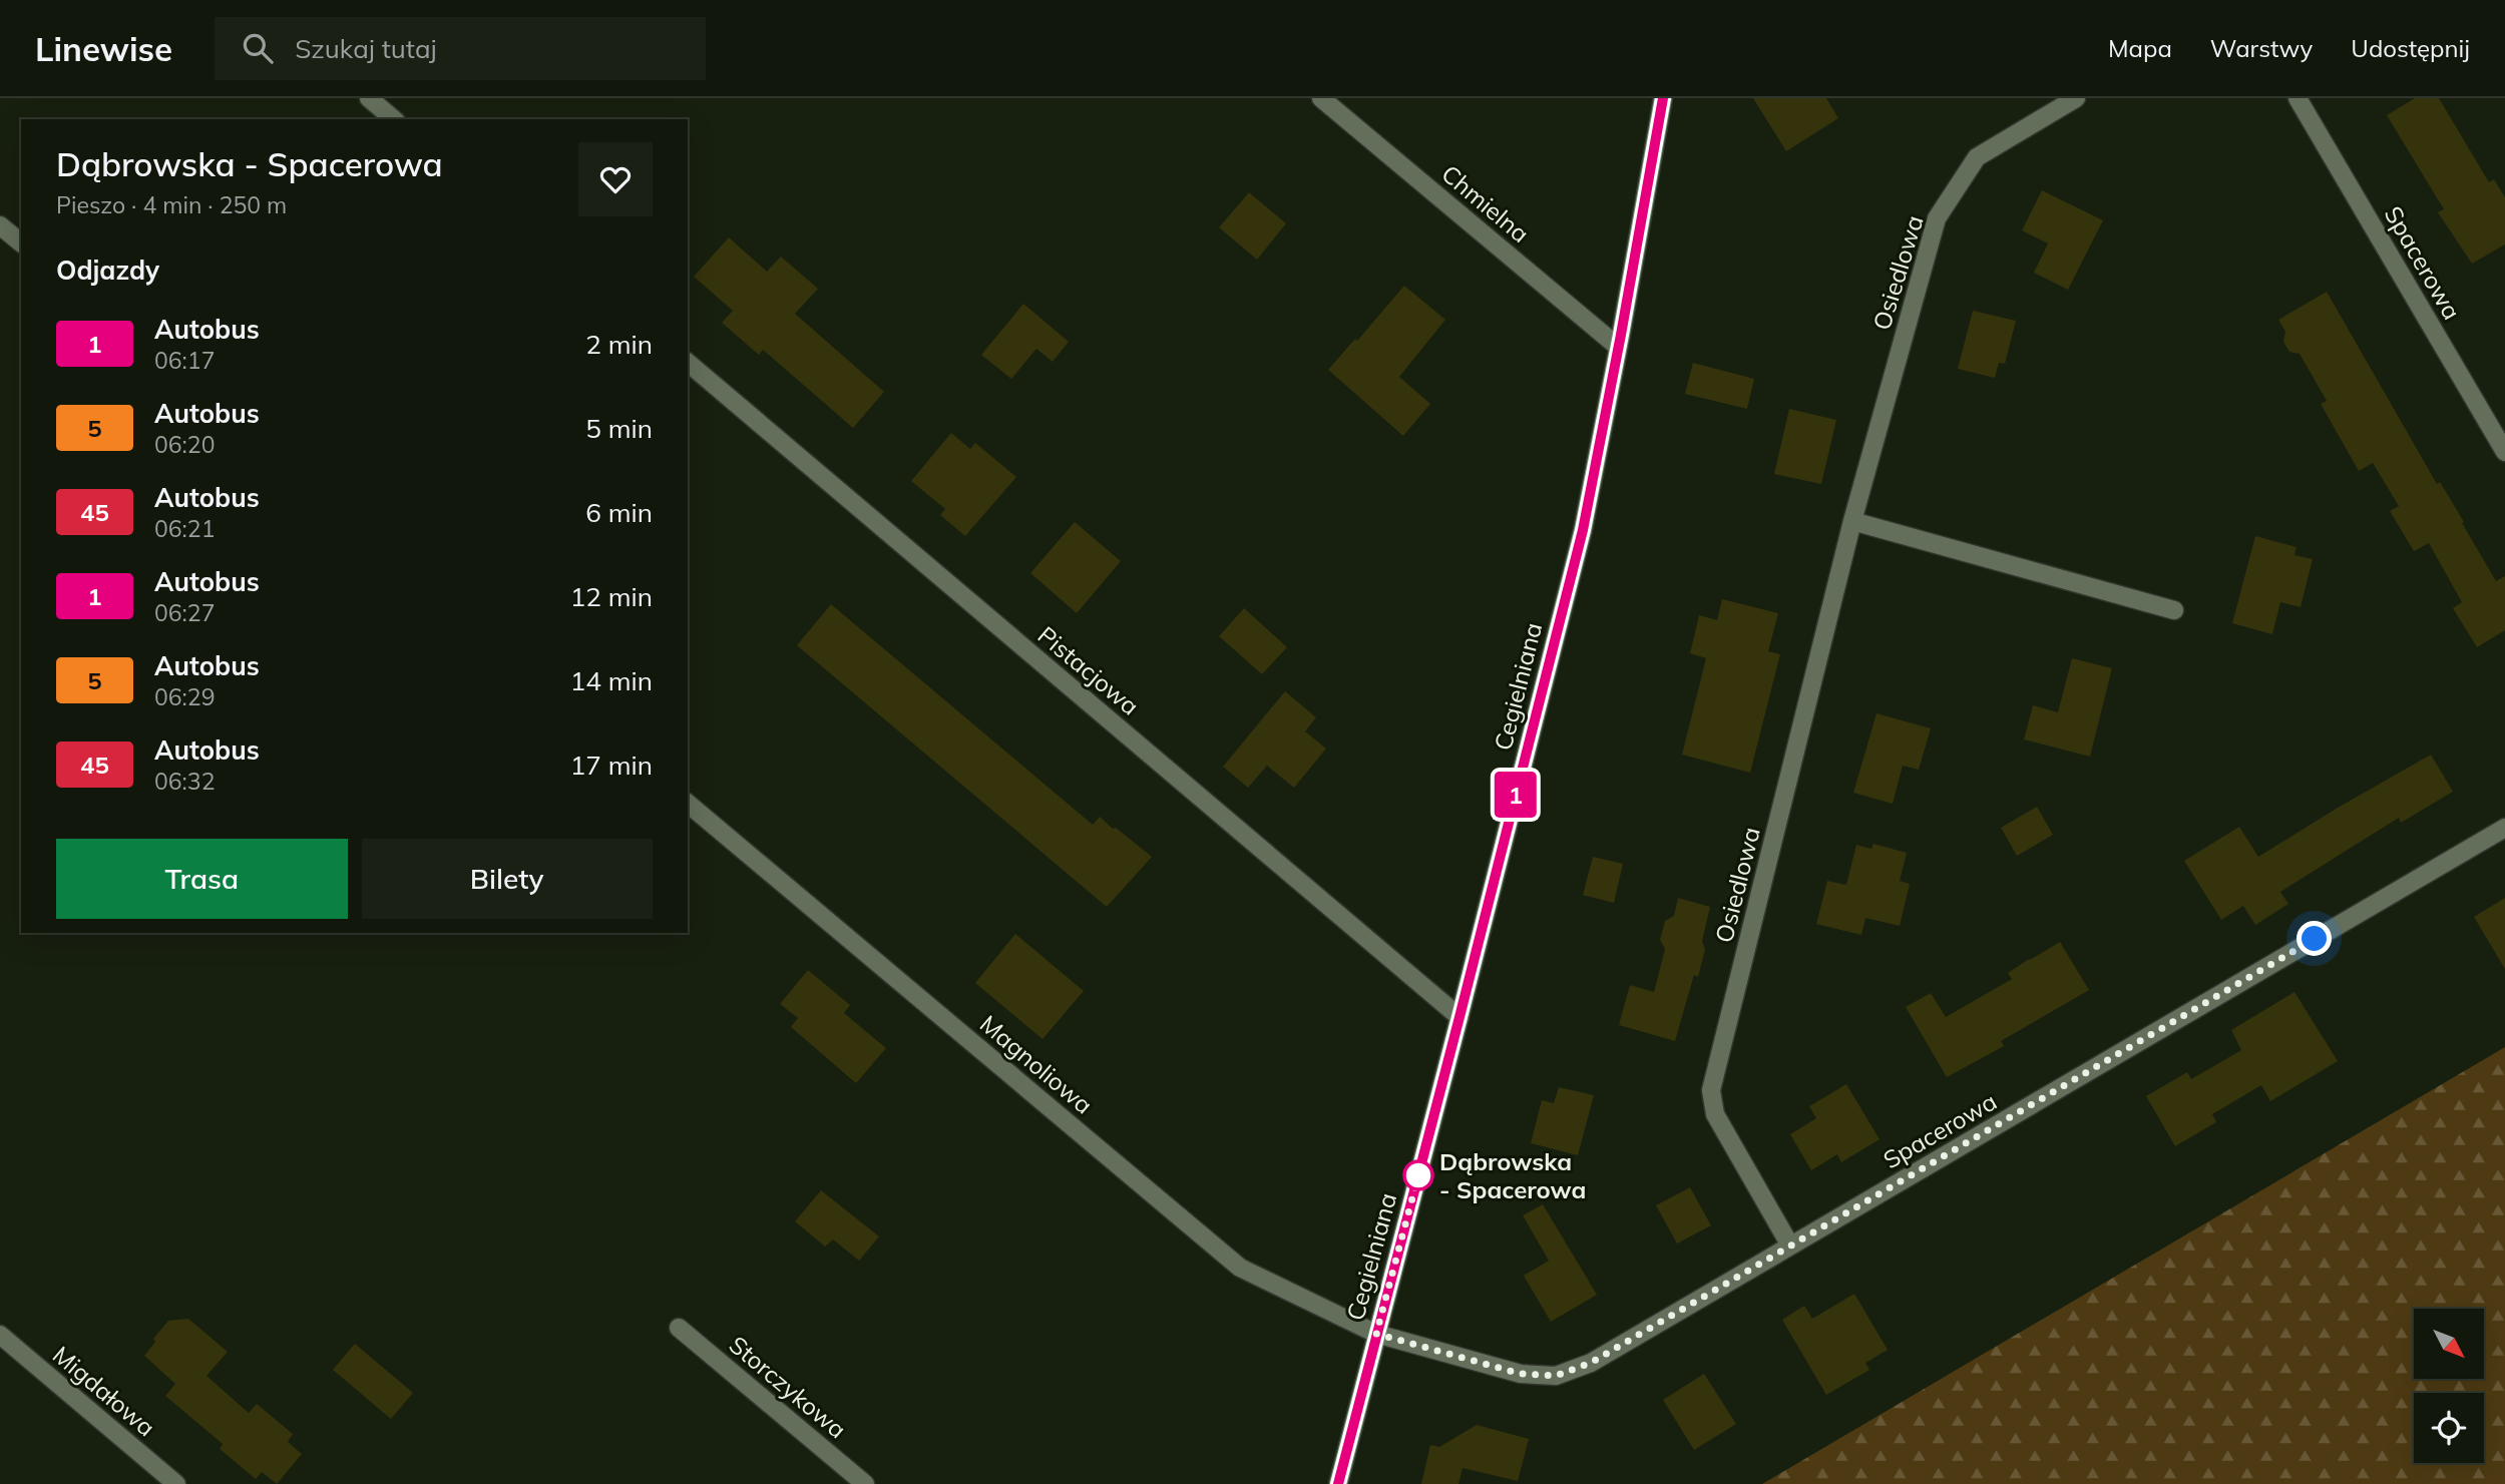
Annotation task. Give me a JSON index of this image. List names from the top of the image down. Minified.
{"streets":{"street":["Chmielna","Spacerowa","Osiedlowa","Pistacjowa","Cegielniana","Magnoliowa","Storczykowa","Migdałowa"]},"crossings":[["Chmielna","Cegielniana"],["Spacerowa","Osiedlowa"],["Spacerowa","Cegielniana"],["Spacerowa","Magnoliowa"],["Pistacjowa","Cegielniana"],["Cegielniana","Magnoliowa"]],"places":["Dąbrowska - Spacerowa"],"lines":["bus line 1"],"north":"bottom right","page":{"header":"Linewise","search":"Szukaj tutaj","nav":["Mapa","Warstwy","Udostępnij"],"on_map":"1","heading":[["Dąbrowska - Spacerowa","Pieszo · 4 min · 250 m"],"Odjazdy"],"list":[{"mark":"1","name":"Autobus","note":"06:17","value":"2 min"},{"mark":"5","name":"Autobus","note":"06:20","value":"5 min"},{"mark":"45","name":"Autobus","note":"06:21","value":"6 min"},{"mark":"1","name":"Autobus","note":"06:27","value":"12 min"},{"mark":"5","name":"Autobus","note":"06:29","value":"14 min"},{"mark":"45","name":"Autobus","note":"06:32","value":"17 min"}],"buttons":["Trasa","Bilety"]}}
